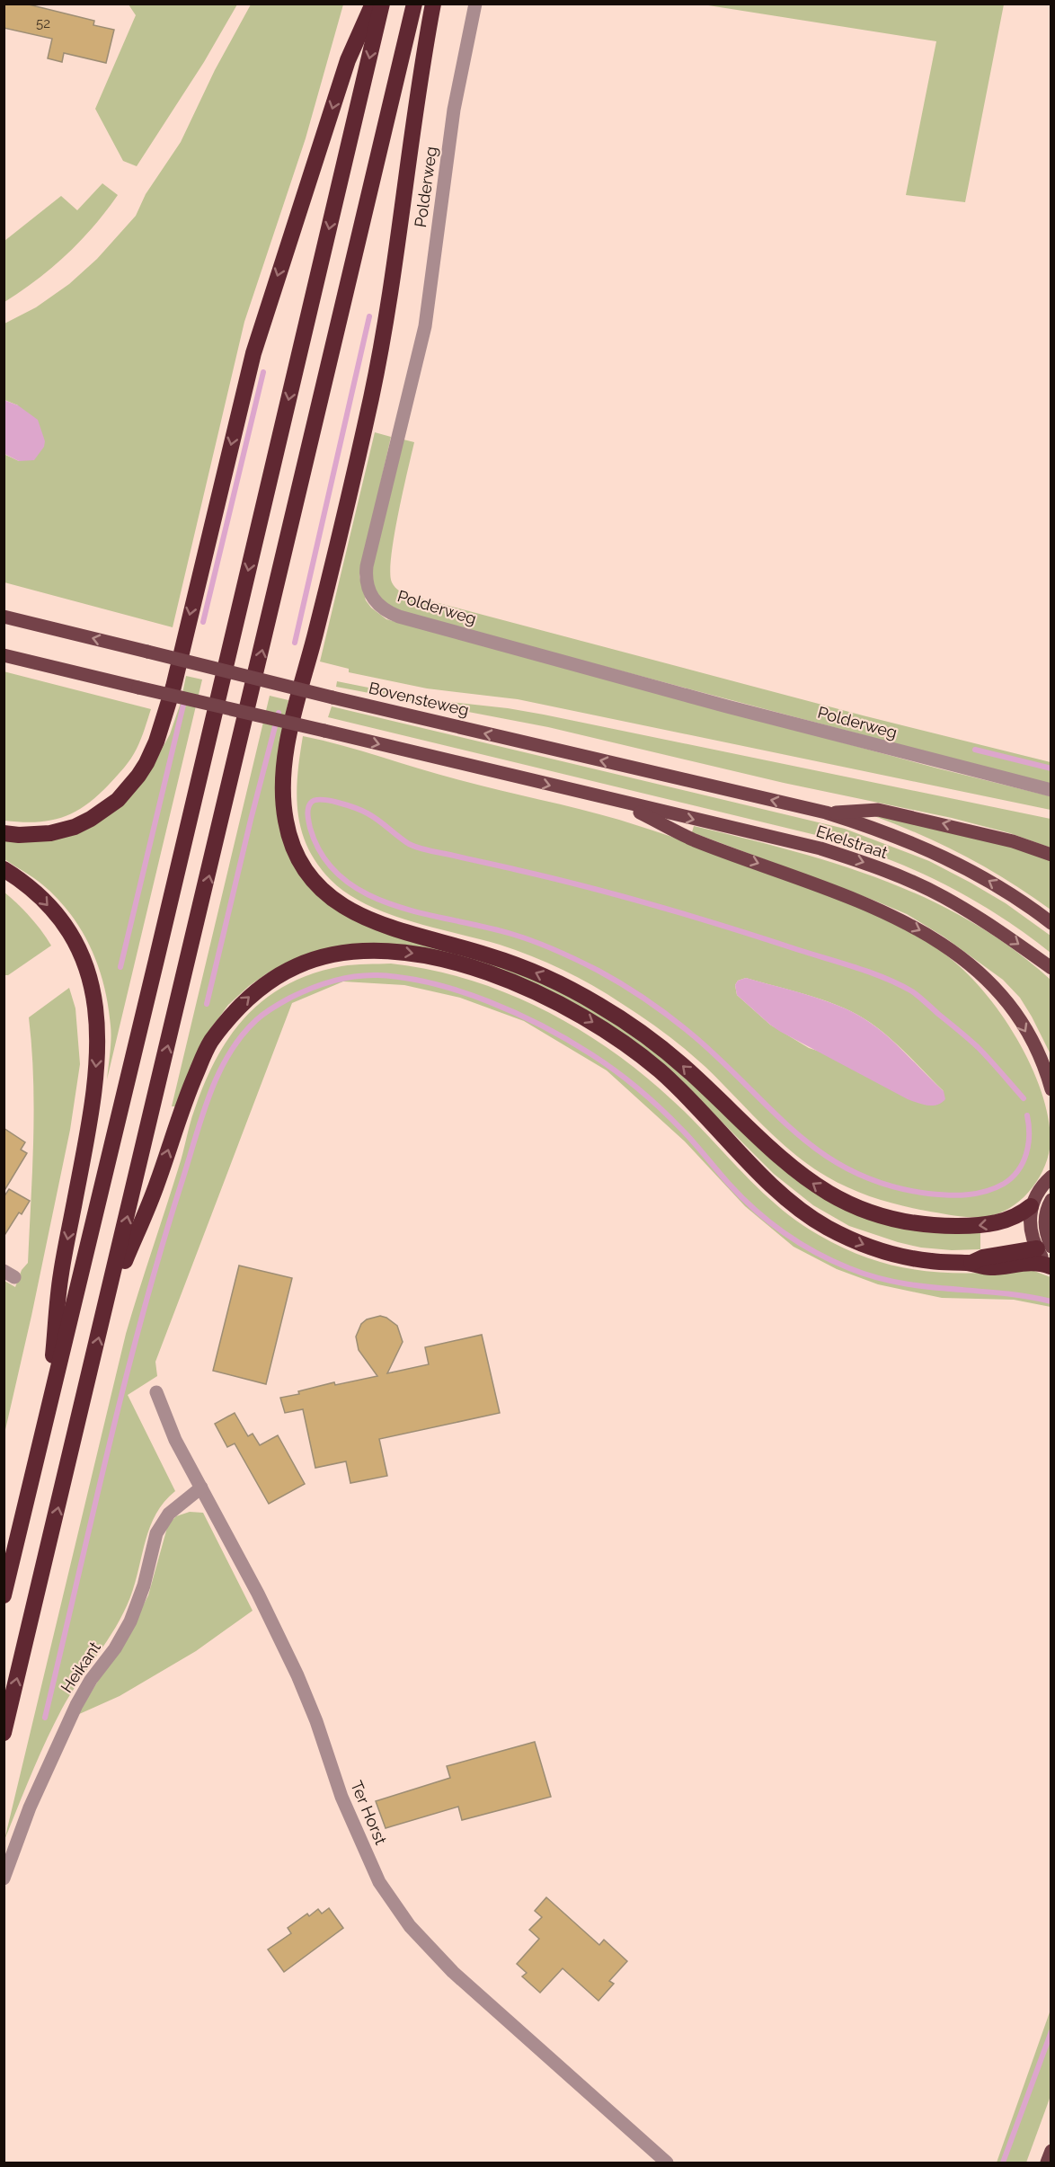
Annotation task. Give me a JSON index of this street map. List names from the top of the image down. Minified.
{"streets":{"main road":["Bovensteweg","Ekelstraat"],"street":["Polderweg","Heikant","Ter Horst"]},"crossings":[["Bovensteweg","Ekelstraat"],["Heikant","Ter Horst"]],"house_numbers":["52"]}
